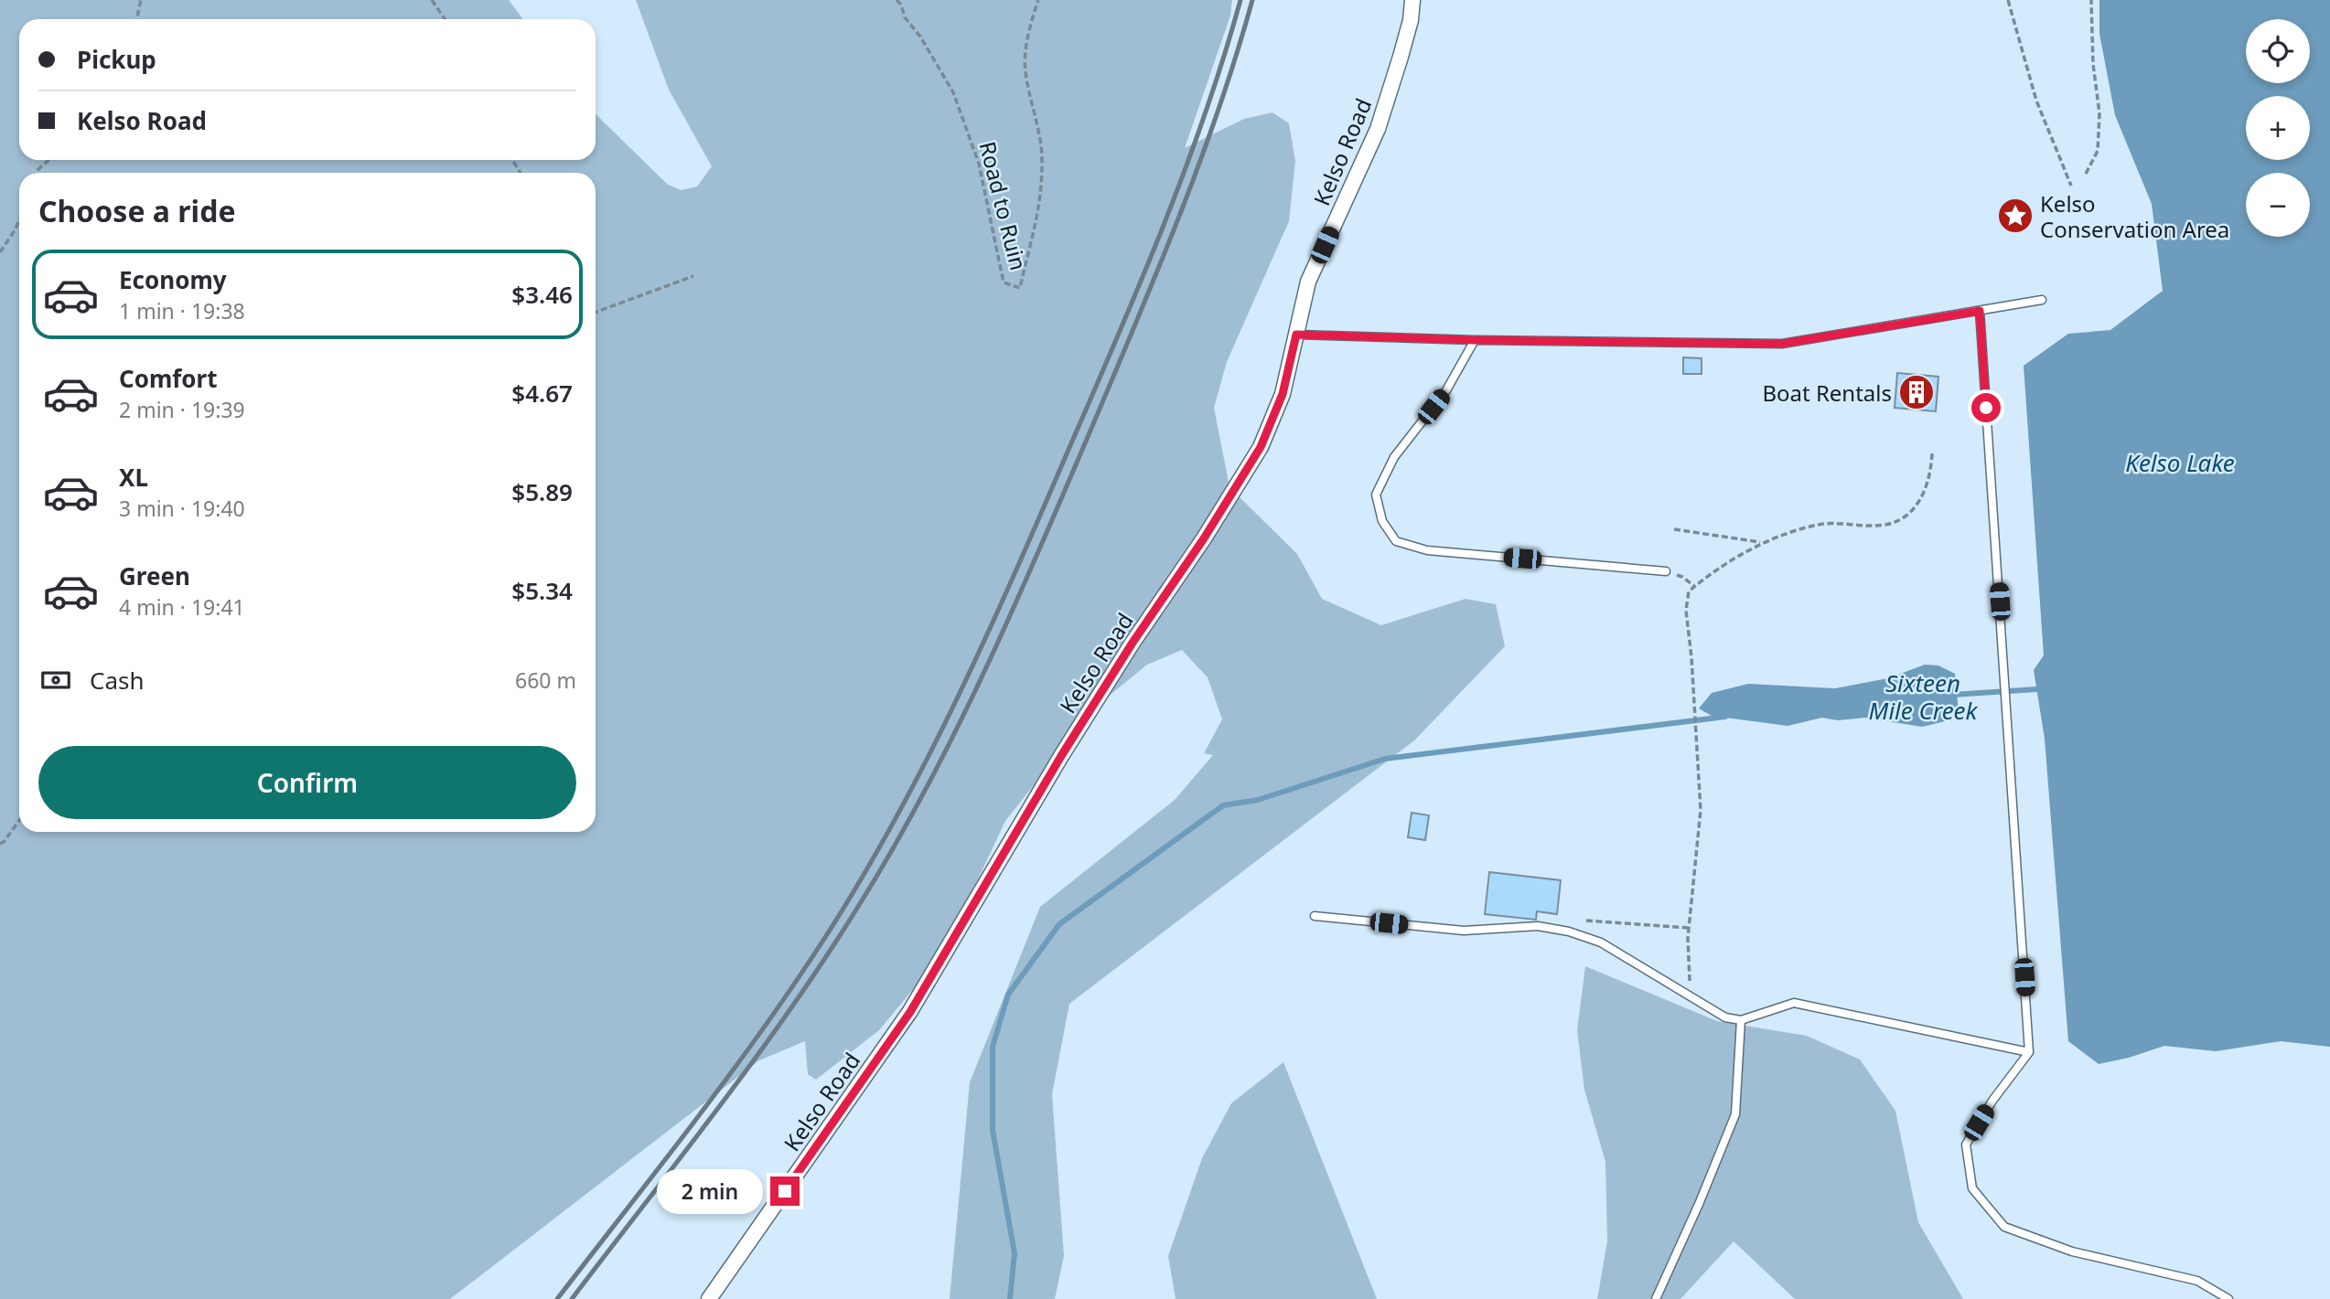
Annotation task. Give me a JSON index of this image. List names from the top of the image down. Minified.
{"streets":{"street":["Kelso Road"],"path":["Road to Ruin"]},"water":["Kelso Lake","Sixteen Mile Creek"],"places":{"place":["Kelso Conservation Area"],"building":["Boat Rentals"]},"page":{"map_buttons":["+","−"],"banner":["Pickup","Kelso Road"],"heading":"Choose a ride","list":[{"name":"Economy","note":"1 min · 19:38","value":"$3.46"},{"name":"Comfort","note":"2 min · 19:39","value":"$4.67"},{"name":"XL","note":"3 min · 19:40","value":"$5.89"},{"name":"Green","note":"4 min · 19:41","value":"$5.34"}],"pay":["Cash","660 m"],"buttons":"Confirm","bubble":"2 min"}}
